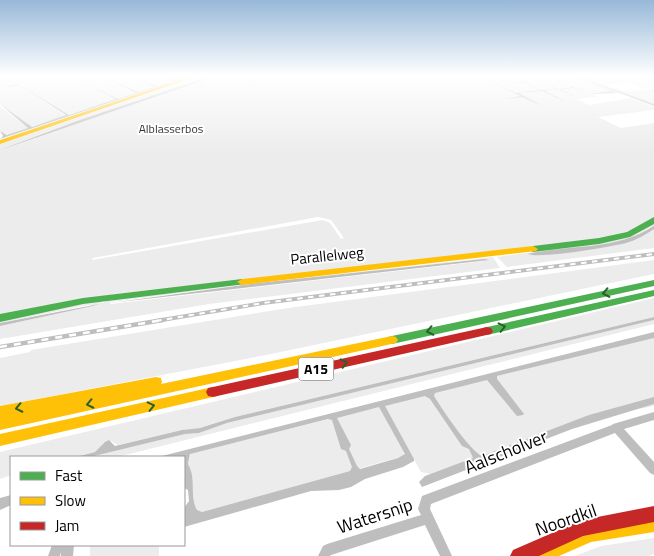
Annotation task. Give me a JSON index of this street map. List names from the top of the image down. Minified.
{"streets":{"main road":["Parallelweg","A15","Noordkil"],"street":["Aalscholver","Watersnip"]},"crossings":[["Aalscholver","Watersnip"]],"parks":["Alblasserbos"],"legend":["Fast","Slow","Jam"]}
